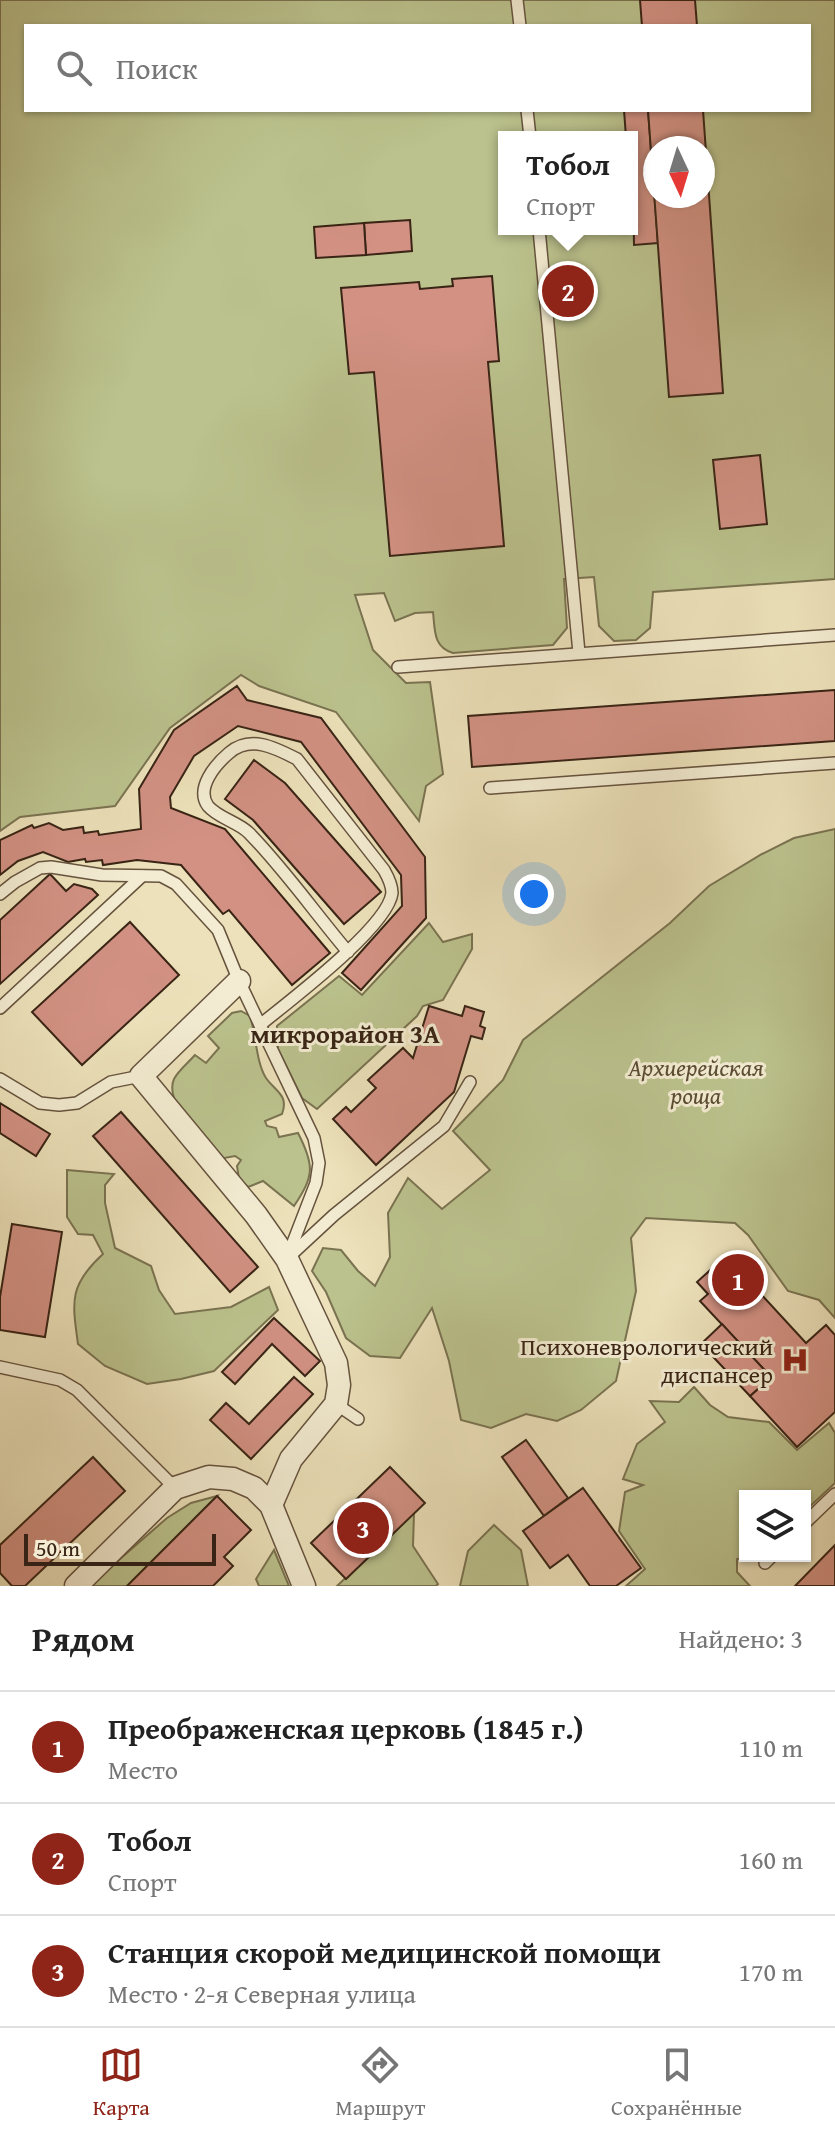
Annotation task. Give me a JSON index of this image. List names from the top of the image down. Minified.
{"districts":["микрорайон 3А"],"parks":["Архиерейская роща"],"places":{"hospital":["Психоневрологический диспансер"]},"scale_bar":"50 m","north":"bottom","page":{"search":"Поиск","popup":["Тобол","Спорт"],"pins":["2","1","3"],"scale":"50 m","heading":["Рядом","Найдено: 3"],"list":[{"mark":"1","name":"Преображенская церковь (1845 г.)","note":"Место","value":"110 m"},{"mark":"2","name":"Тобол","note":"Спорт","value":"160 m"},{"mark":"3","name":"Станция скорой медицинской помощи","note":"Место · 2-я Северная улица","value":"170 m"}],"nav":["Карта","Маршрут","Сохранённые"]}}
